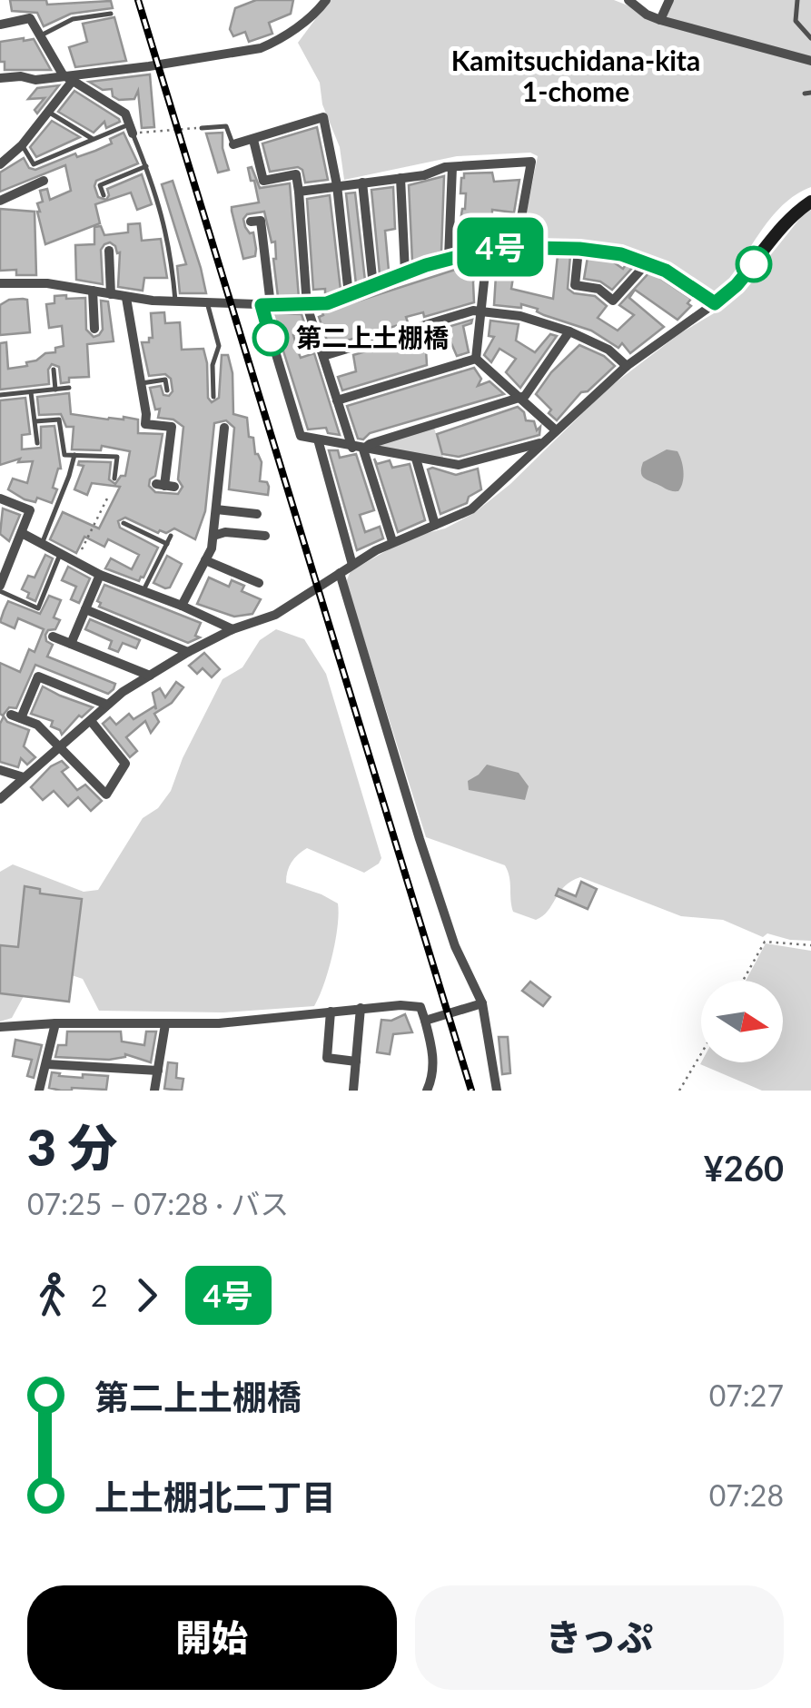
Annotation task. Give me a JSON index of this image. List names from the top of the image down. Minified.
{"districts":["Kamitsuchidana-kita 1-chome"],"places":["第二上土棚橋"],"lines":["bus line 4号"],"north":"right","page":{"on_map":"4号","heading":["3 分","07:25 – 07:28 · バス","¥260"],"legs":["2","4号"],"list":[{"name":"第二上土棚橋","value":"07:27"},{"name":"上土棚北二丁目","value":"07:28"}],"buttons":["開始","きっぷ"]}}
